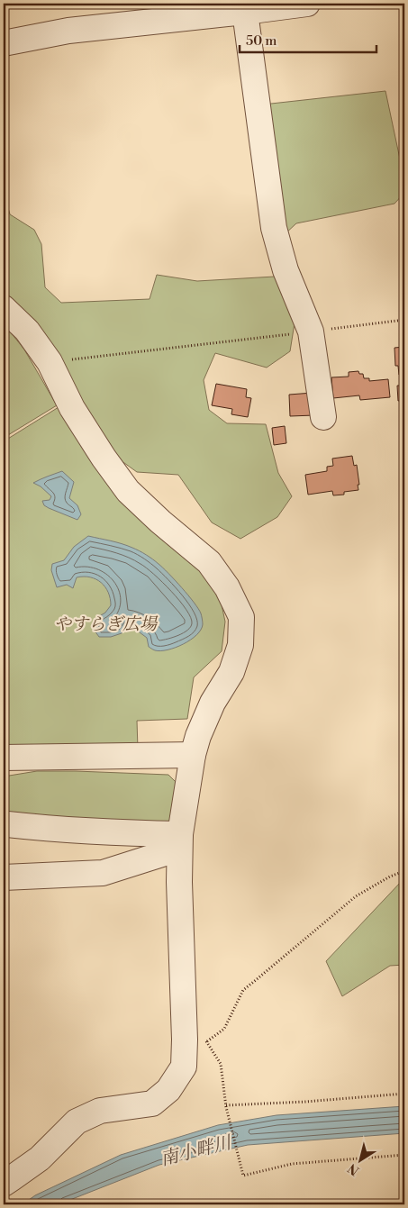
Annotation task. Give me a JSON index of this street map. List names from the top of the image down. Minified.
{"water":["南小畔川"],"parks":["やすらぎ広場"],"scale_bar":"50 m","north":"bottom left"}
